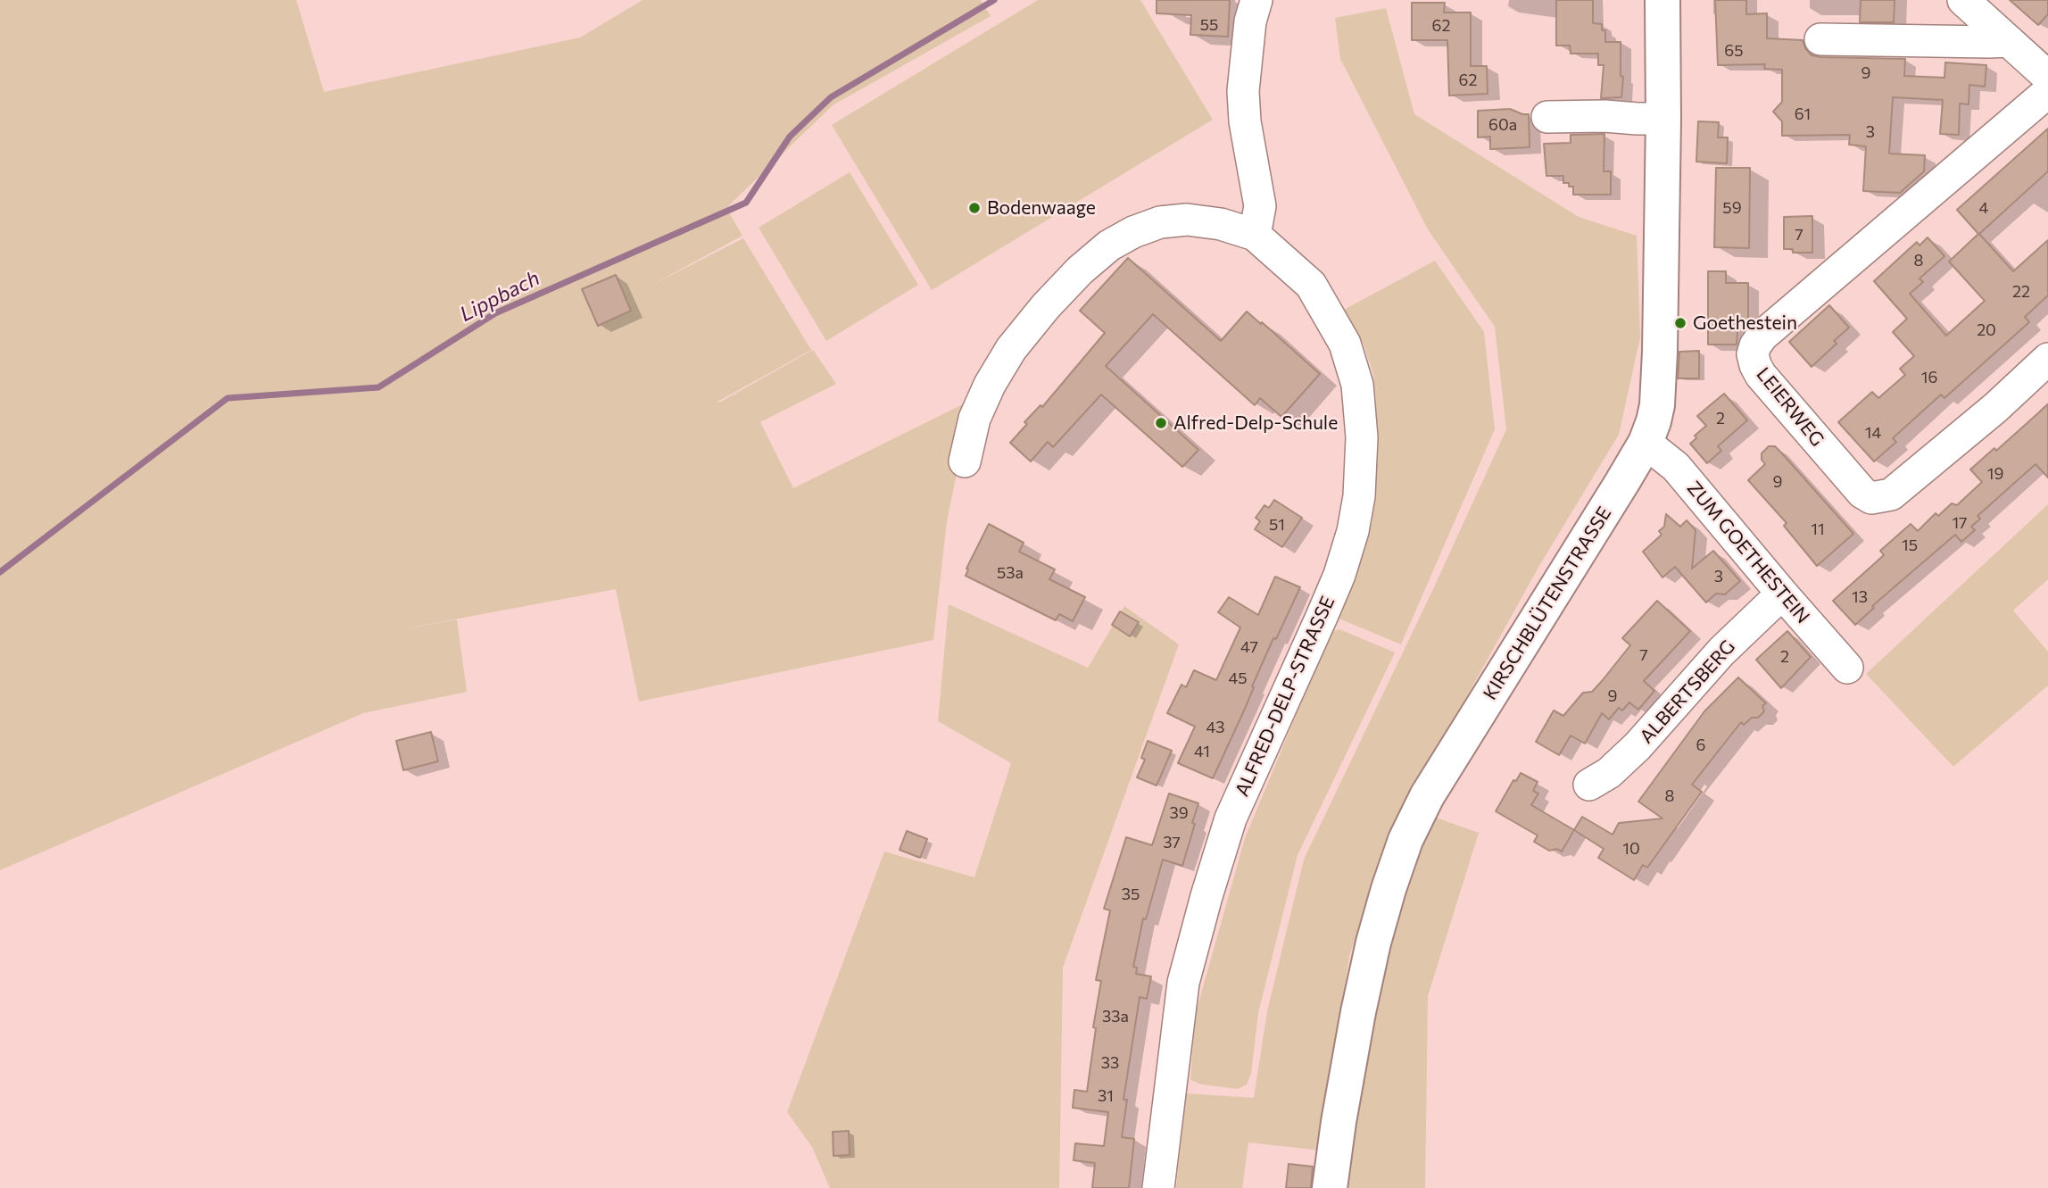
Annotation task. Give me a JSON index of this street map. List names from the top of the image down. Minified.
{"streets":{"main road":["KIRSCHBLÜTENSTRASSE"],"street":["LEIERWEG","ZUM GOETHESTEIN","ALBERTSBERG","ALFRED-DELP-STRASSE"]},"crossings":[["ZUM GOETHESTEIN","KIRSCHBLÜTENSTRASSE"],["ZUM GOETHESTEIN","ALBERTSBERG"]],"water":["Lippbach"],"places":["Bodenwaage","Goethestein","Alfred-Delp-Schule"],"house_numbers":["55","62","65","9","62","61","60a","3","59","4","7","8","22","20","16","2","14","19","9","17","51","11","15","53a","3","13","47","7","2","45","9","43","6","41","8","39","37","10","35","33a","33","31"]}
